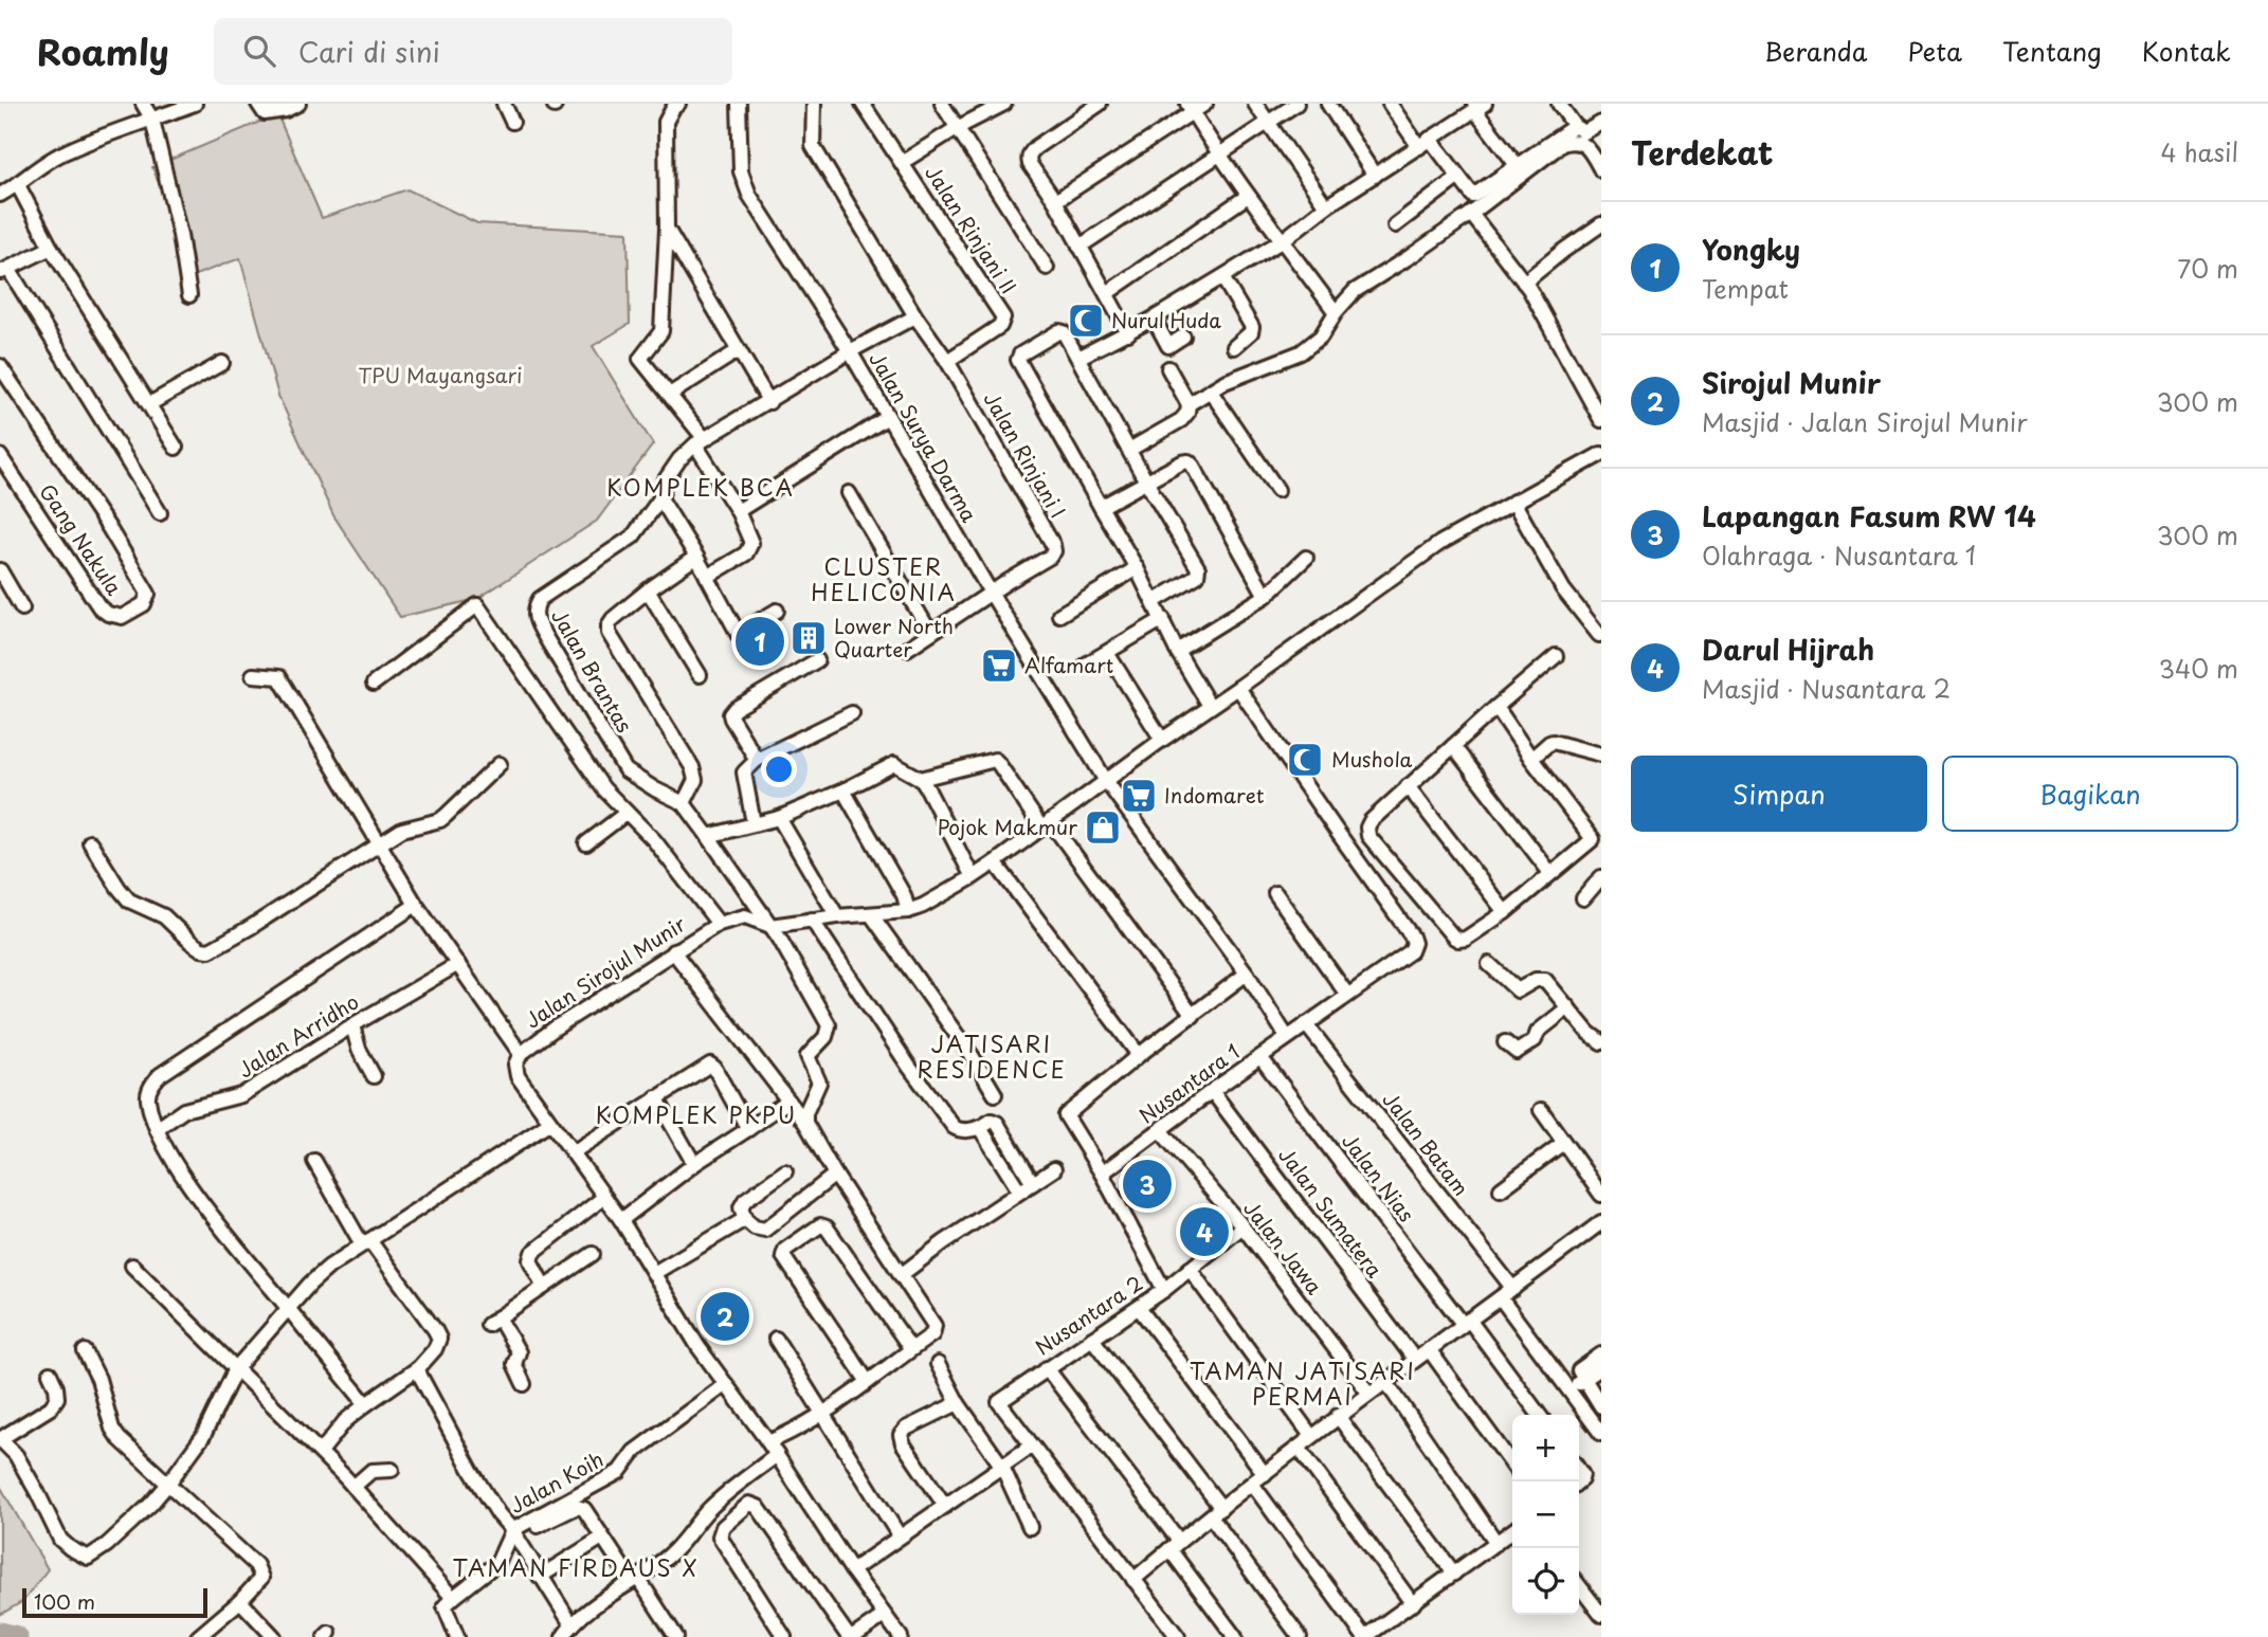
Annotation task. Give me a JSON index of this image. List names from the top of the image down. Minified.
{"streets":{"street":["Jalan Rinjani II","Jalan Surya Darma","Jalan Rinjani I","Gang Nakula","Jalan Brantas","Jalan Sirojul Munir","Jalan Arridho","Nusantara 1","Jalan Batam","Jalan Nias","Jalan Sumatera","Jalan Jawa","Nusantara 2","Jalan Koih"]},"crossings":[["Jalan Rinjani II","Jalan Rinjani I"],["Jalan Surya Darma","Jalan Rinjani I"],["Jalan Surya Darma","Jalan Brantas"],["Jalan Surya Darma","Jalan Sirojul Munir"],["Jalan Surya Darma","Nusantara 1"],["Jalan Brantas","Jalan Sirojul Munir"],["Jalan Sirojul Munir","Nusantara 1"],["Jalan Sirojul Munir","Jalan Koih"],["Nusantara 1","Jalan Batam"],["Nusantara 1","Jalan Nias"],["Nusantara 1","Jalan Sumatera"],["Nusantara 1","Jalan Jawa"],["Jalan Jawa","Nusantara 2"]],"districts":["KOMPLEK BCA","CLUSTER HELICONIA","JATISARI RESIDENCE","KOMPLEK PKPU","TAMAN JATISARI PERMAI","TAMAN FIRDAUS X"],"parks":["TPU Mayangsari"],"places":{"mosque":["Nurul Huda","Mushola"],"building":["Lower North Quarter"],"supermarket":["Alfamart","Indomaret"],"shop":["Pojok Makmur"]},"scale_bar":"100 m","page":{"header":"Roamly","search":"Cari di sini","nav":["Beranda","Peta","Tentang","Kontak"],"heading":["Terdekat","4 hasil"],"list":[{"mark":"1","name":"Yongky","note":"Tempat","value":"70 m"},{"mark":"2","name":"Sirojul Munir","note":"Masjid · Jalan Sirojul Munir","value":"300 m"},{"mark":"3","name":"Lapangan Fasum RW 14","note":"Olahraga · Nusantara 1","value":"300 m"},{"mark":"4","name":"Darul Hijrah","note":"Masjid · Nusantara 2","value":"340 m"}],"pins":["1","3","4","2"],"buttons":["Simpan","Bagikan"],"map_buttons":["+","−"],"scale":"100 m"}}
